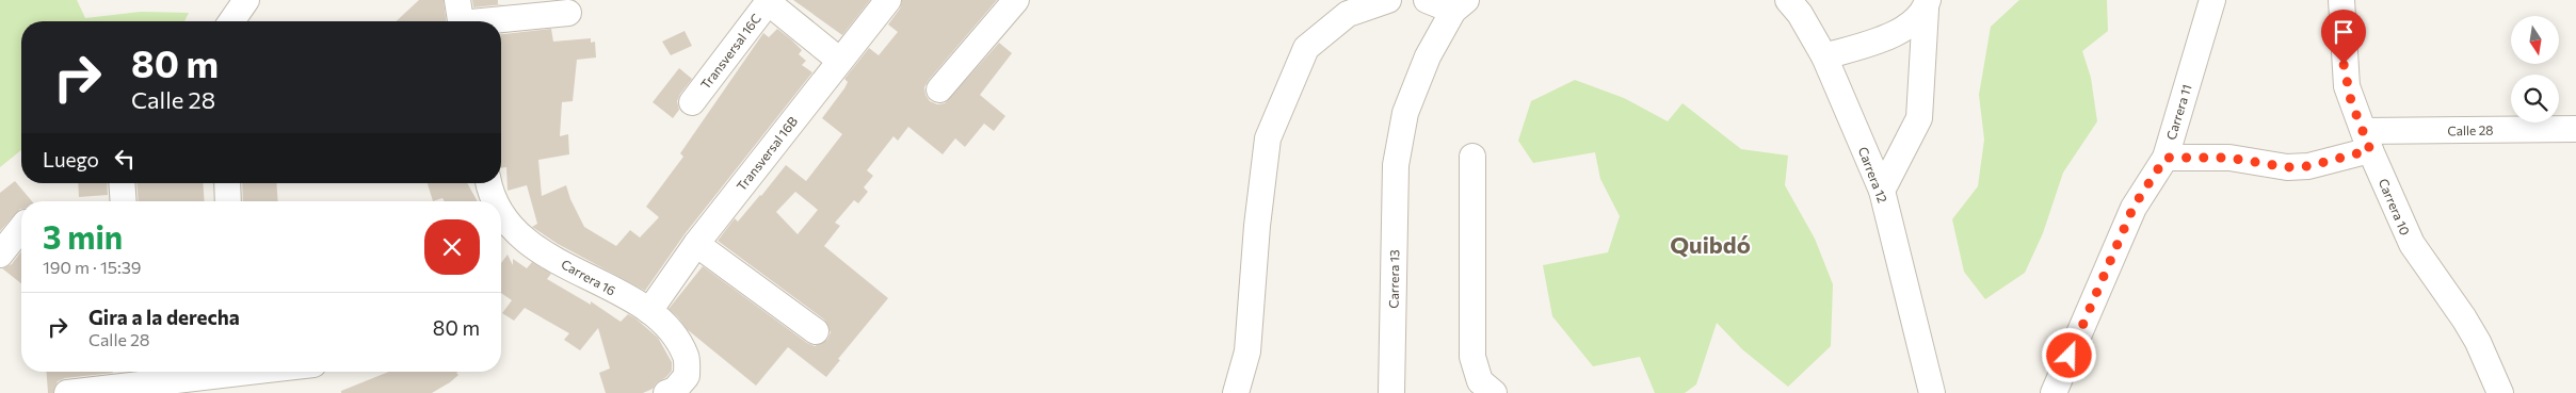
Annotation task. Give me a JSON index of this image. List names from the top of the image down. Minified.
{"streets":{"street":["Transversal 16C","Carrera 11","Calle 28","Transversal 16B","Carrera 12","Carrera 10","Carrera 16","Carrera 13"]},"crossings":[["Carrera 11","Calle 28"],["Calle 28","Carrera 10"],["Transversal 16B","Carrera 16"]],"districts":["Quibdó"],"north":"bottom","page":{"turn":["80 m","Calle 28"],"then":"Luego","heading":["3 min","190 m · 15:39"],"list":[{"name":"Gira a la derecha","note":"Calle 28","value":"80 m"}]}}
